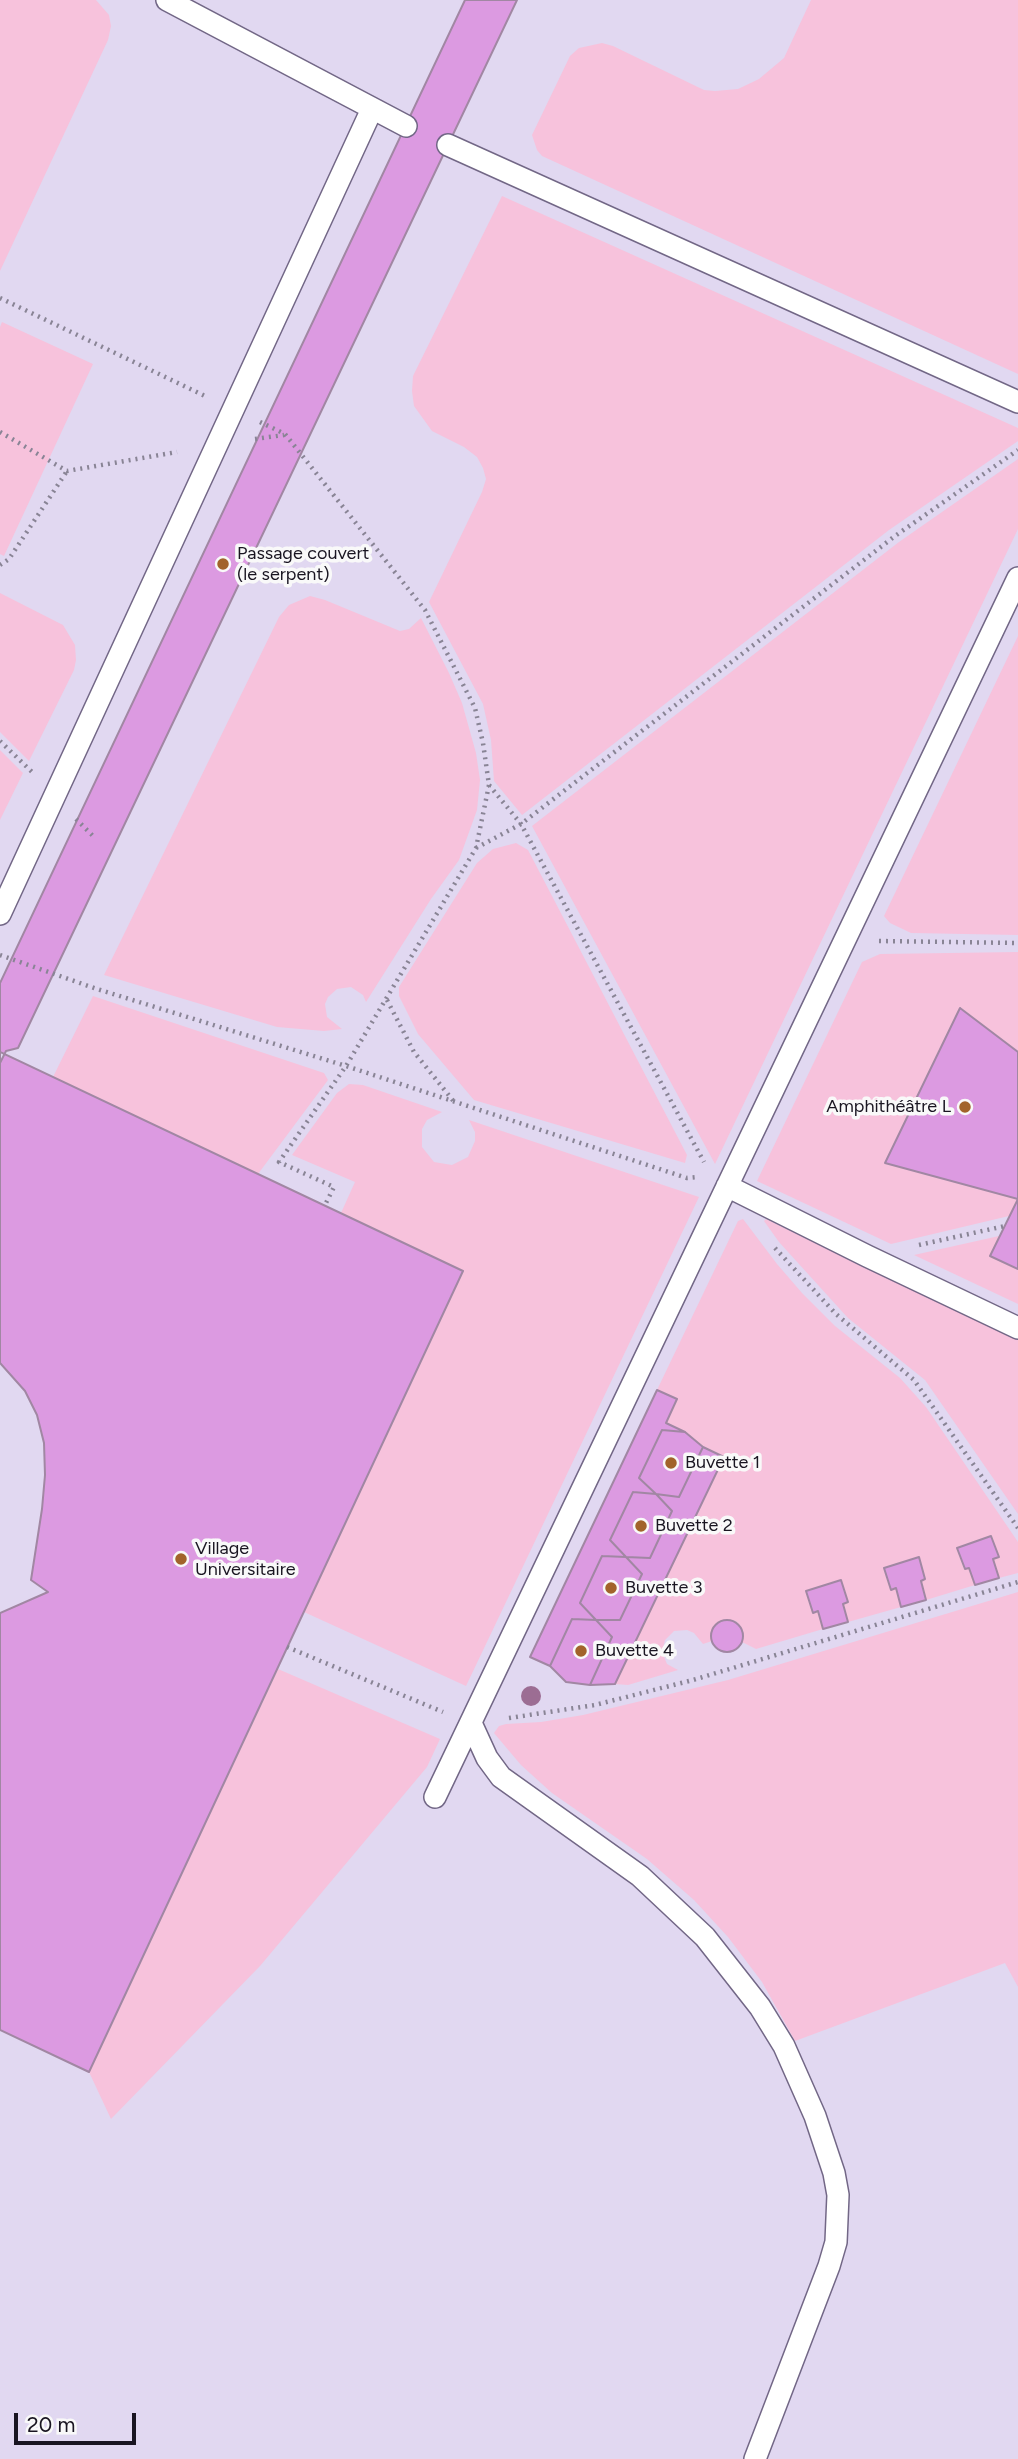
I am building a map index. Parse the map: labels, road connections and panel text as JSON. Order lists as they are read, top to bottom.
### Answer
{
  "places": [
    "Passage couvert (le serpent)",
    "Amphithéâtre L",
    "Buvette 1",
    "Buvette 2",
    "Village Universitaire",
    "Buvette 3",
    "Buvette 4"
  ],
  "scale_bar": "20 m"
}
